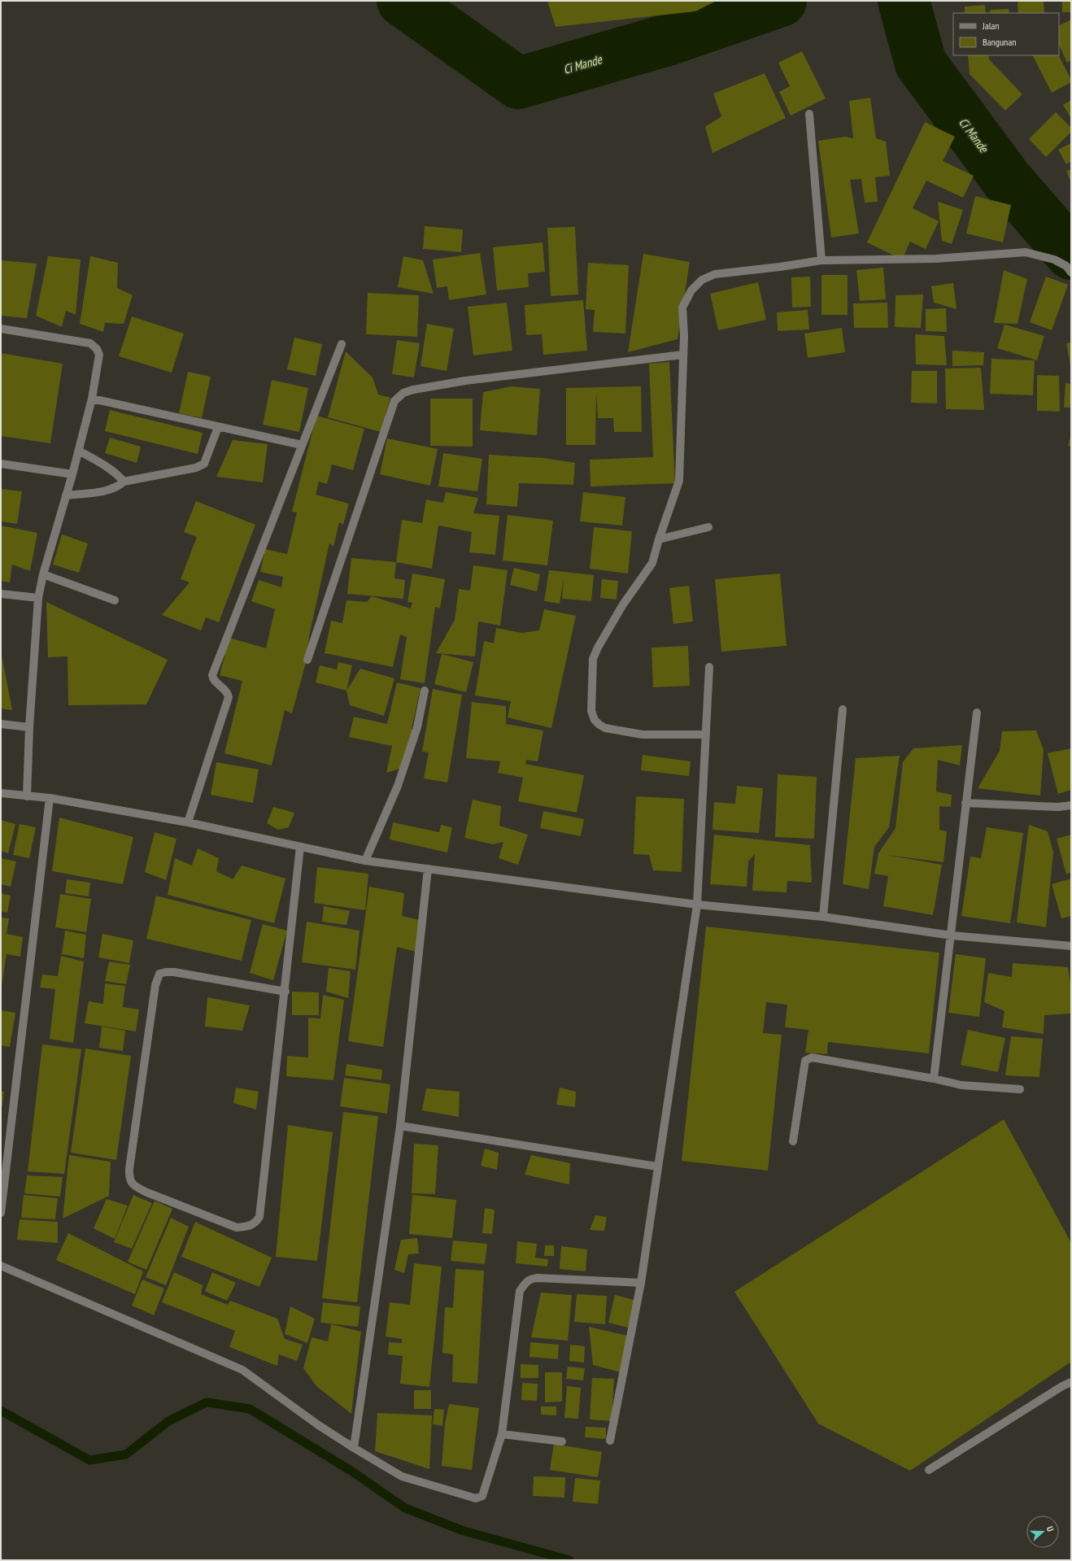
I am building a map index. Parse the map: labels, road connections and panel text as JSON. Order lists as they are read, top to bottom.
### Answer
{
  "water": ["Ci Mande"],
  "legend": ["Jalan", "Bangunan"],
  "north": "right"
}
